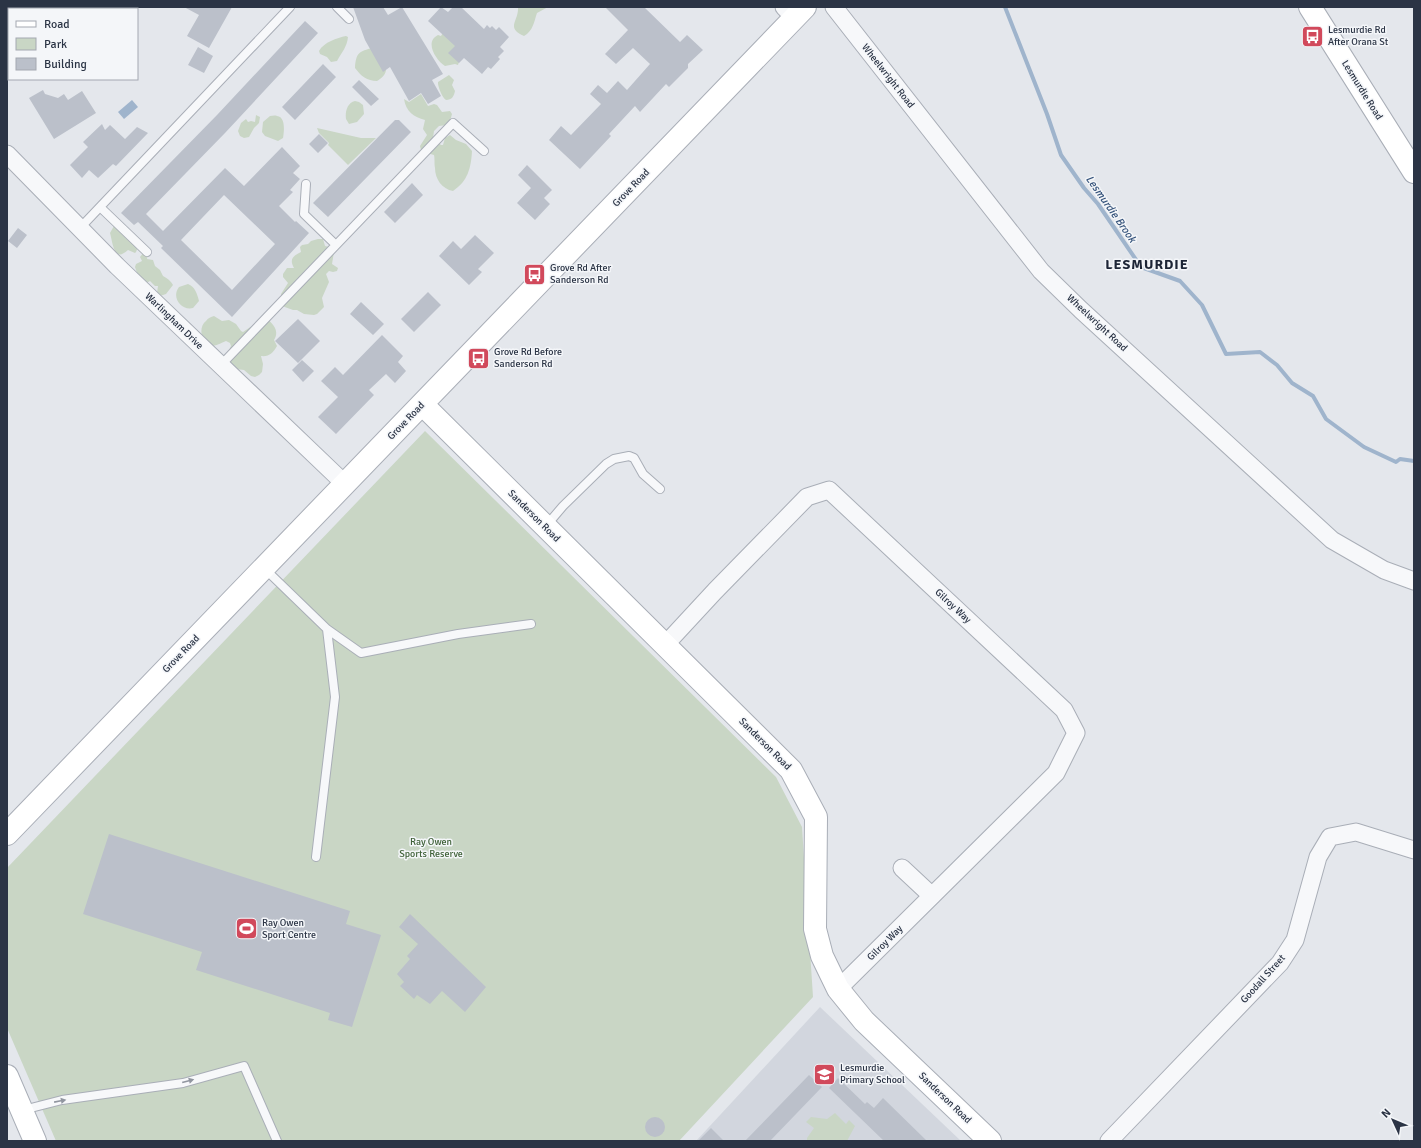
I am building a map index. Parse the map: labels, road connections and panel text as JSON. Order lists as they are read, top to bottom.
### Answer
{
  "streets": {
    "street": [
      "Wheelwright Road",
      "Lesmurdie Road",
      "Grove Road",
      "Warlingham Drive",
      "Sanderson Road",
      "Gilroy Way",
      "Goodall Street"
    ]
  },
  "crossings": [
    ["Grove Road", "Warlingham Drive"],
    ["Grove Road", "Sanderson Road"],
    ["Sanderson Road", "Gilroy Way"]
  ],
  "districts": ["LESMURDIE"],
  "water": ["Lesmurdie Brook"],
  "parks": ["Ray Owen Sports Reserve"],
  "places": {
    "bus stop": ["Lesmurdie Rd After Orana St", "Grove Rd After Sanderson Rd", "Grove Rd Before Sanderson Rd"],
    "sports": ["Ray Owen Sport Centre"],
    "school or university": ["Lesmurdie Primary School"]
  },
  "legend": ["Road", "Park", "Building"],
  "north": "top left"
}
